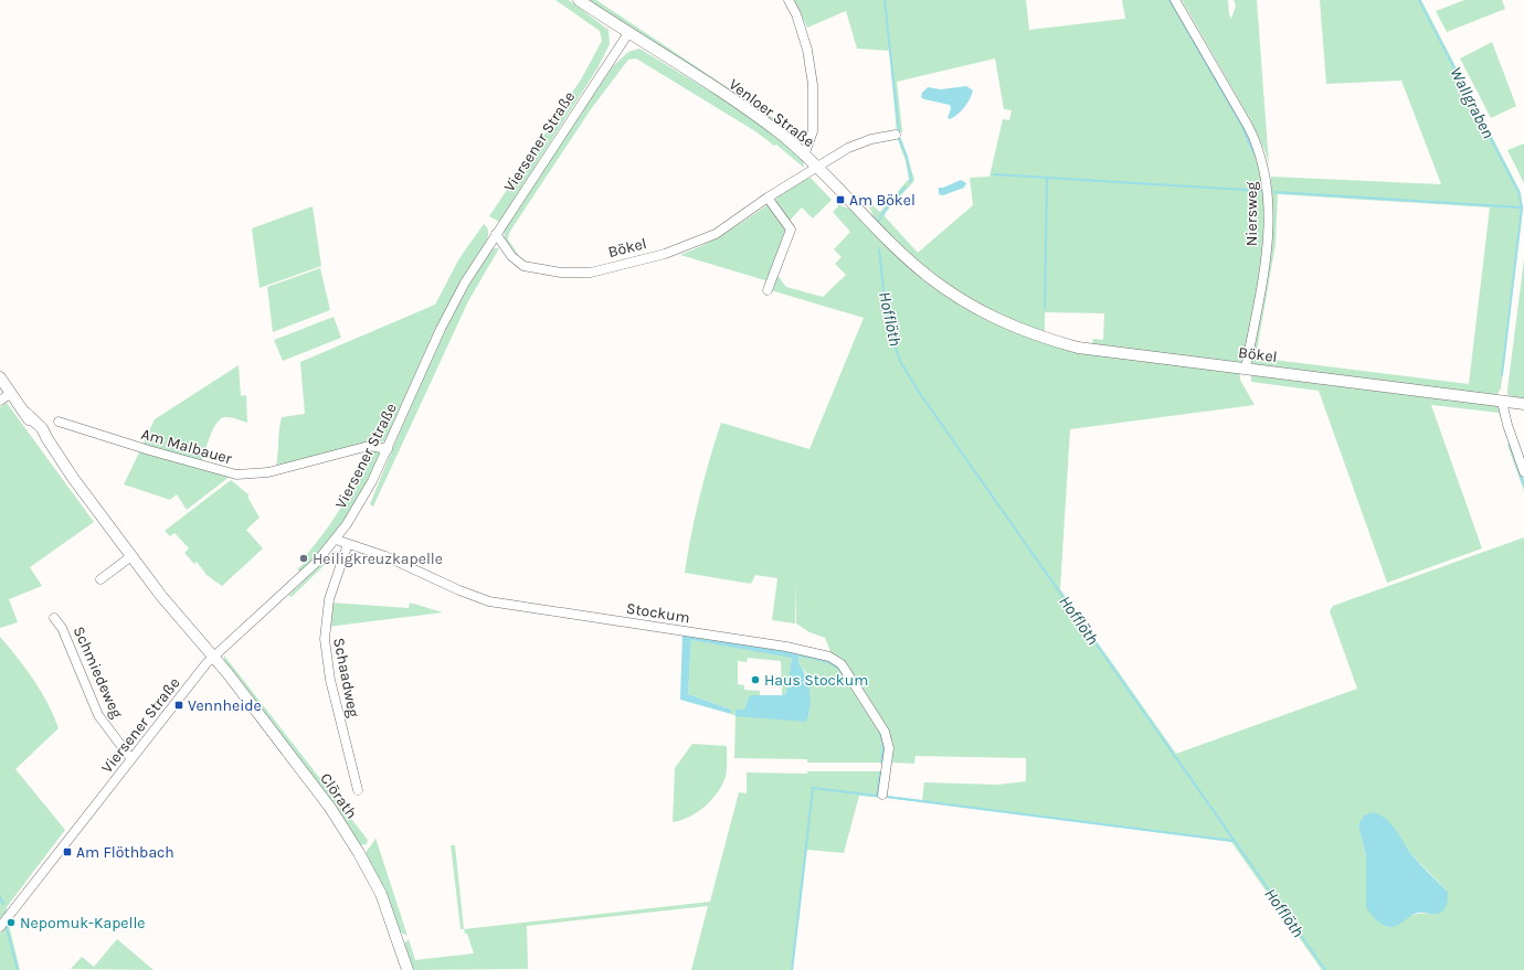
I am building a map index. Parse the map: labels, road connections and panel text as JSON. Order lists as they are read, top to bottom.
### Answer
{
  "streets": {
    "main road": ["Venloer Straße", "Bökel", "Clörath"],
    "street": [
      "Viersener Straße",
      "Niersweg",
      "Am Malbauer",
      "Stockum",
      "Schmiedeweg",
      "Schaadweg"
    ]
  },
  "crossings": [
    ["Venloer Straße", "Viersener Straße"],
    ["Venloer Straße", "Bökel"],
    ["Viersener Straße", "Bökel"],
    ["Viersener Straße", "Am Malbauer"],
    ["Viersener Straße", "Stockum"],
    ["Viersener Straße", "Schmiedeweg"],
    ["Viersener Straße", "Clörath"],
    ["Niersweg", "Bökel"],
    ["Stockum", "Schaadweg"]
  ],
  "water": ["Wallgraben", "Hofflöth"],
  "places": {
    "transit": ["Am Bökel", "Vennheide", "Am Flöthbach"],
    "other": ["Heiligkreuzkapelle", "Haus Stockum", "Nepomuk-Kapelle"]
  }
}
